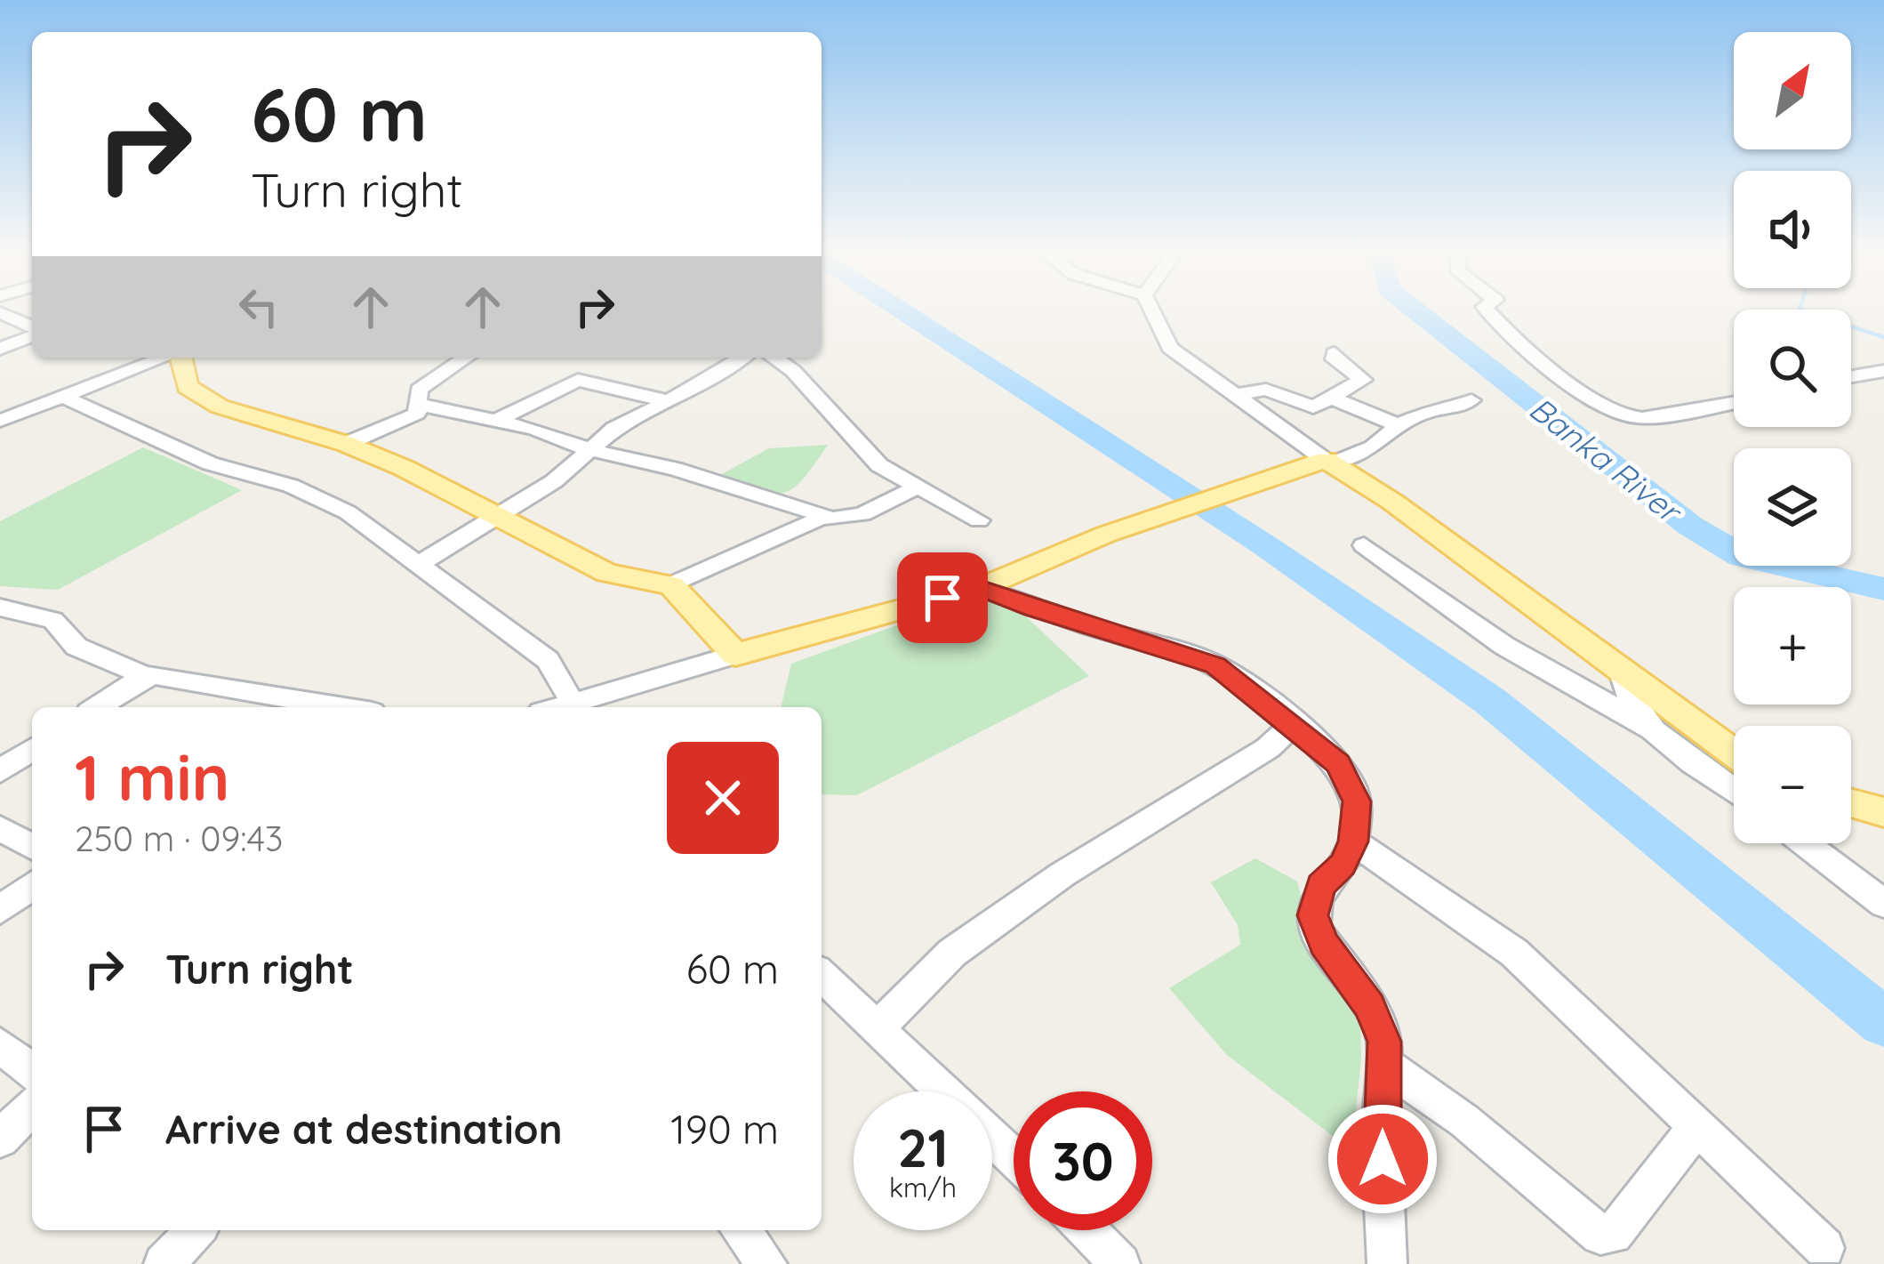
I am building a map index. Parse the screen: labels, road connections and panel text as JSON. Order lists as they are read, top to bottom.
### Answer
{
  "water": ["Banka River"],
  "north": "top right",
  "page": {
    "map_buttons": ["+", "−"],
    "turn": ["60 m", "Turn right"],
    "heading": ["1 min", "250 m · 09:43"],
    "list": [
      {
        "name": "Turn right",
        "value": "60 m"
      },
      {
        "name": "Arrive at destination",
        "value": "190 m"
      }
    ],
    "speed": "21 km/h",
    "limit": "30"
  }
}
